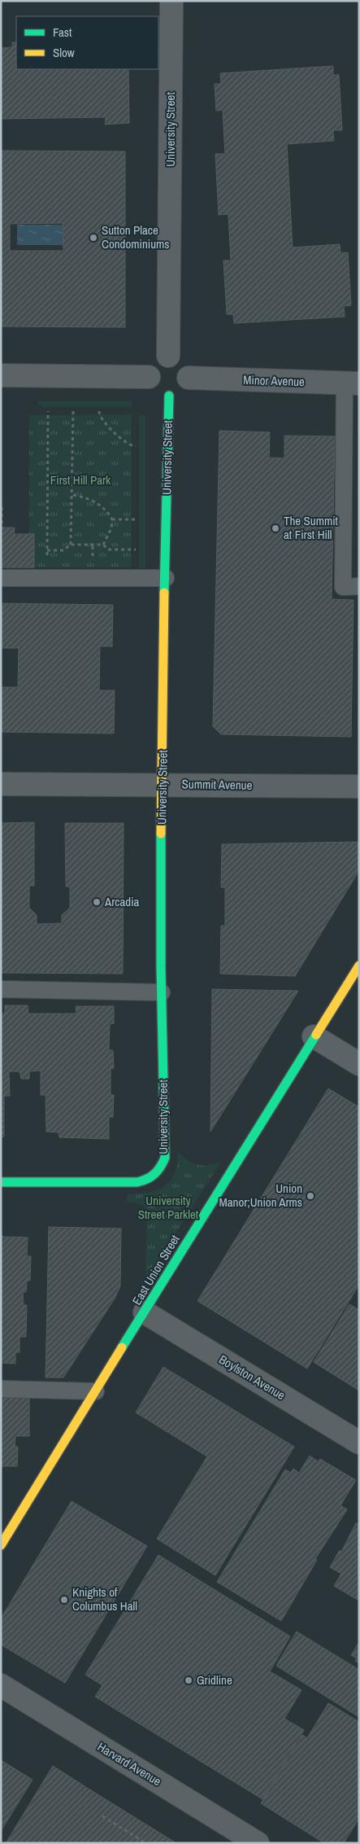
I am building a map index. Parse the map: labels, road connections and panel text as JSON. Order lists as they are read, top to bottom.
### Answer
{
  "streets": {
    "street": [
      "University Street",
      "Minor Avenue",
      "Summit Avenue",
      "East Union Street",
      "Boylston Avenue",
      "Harvard Avenue"
    ]
  },
  "crossings": [
    ["University Street", "Minor Avenue"],
    ["University Street", "Summit Avenue"],
    ["East Union Street", "Boylston Avenue"]
  ],
  "parks": ["First Hill Park", "University Street Parklet"],
  "places": [
    "Sutton Place Condominiums",
    "The Summit at First Hill",
    "Arcadia",
    "Union Manor;Union Arms",
    "Knights of Columbus Hall",
    "Gridline"
  ],
  "legend": ["Fast", "Slow"]
}
